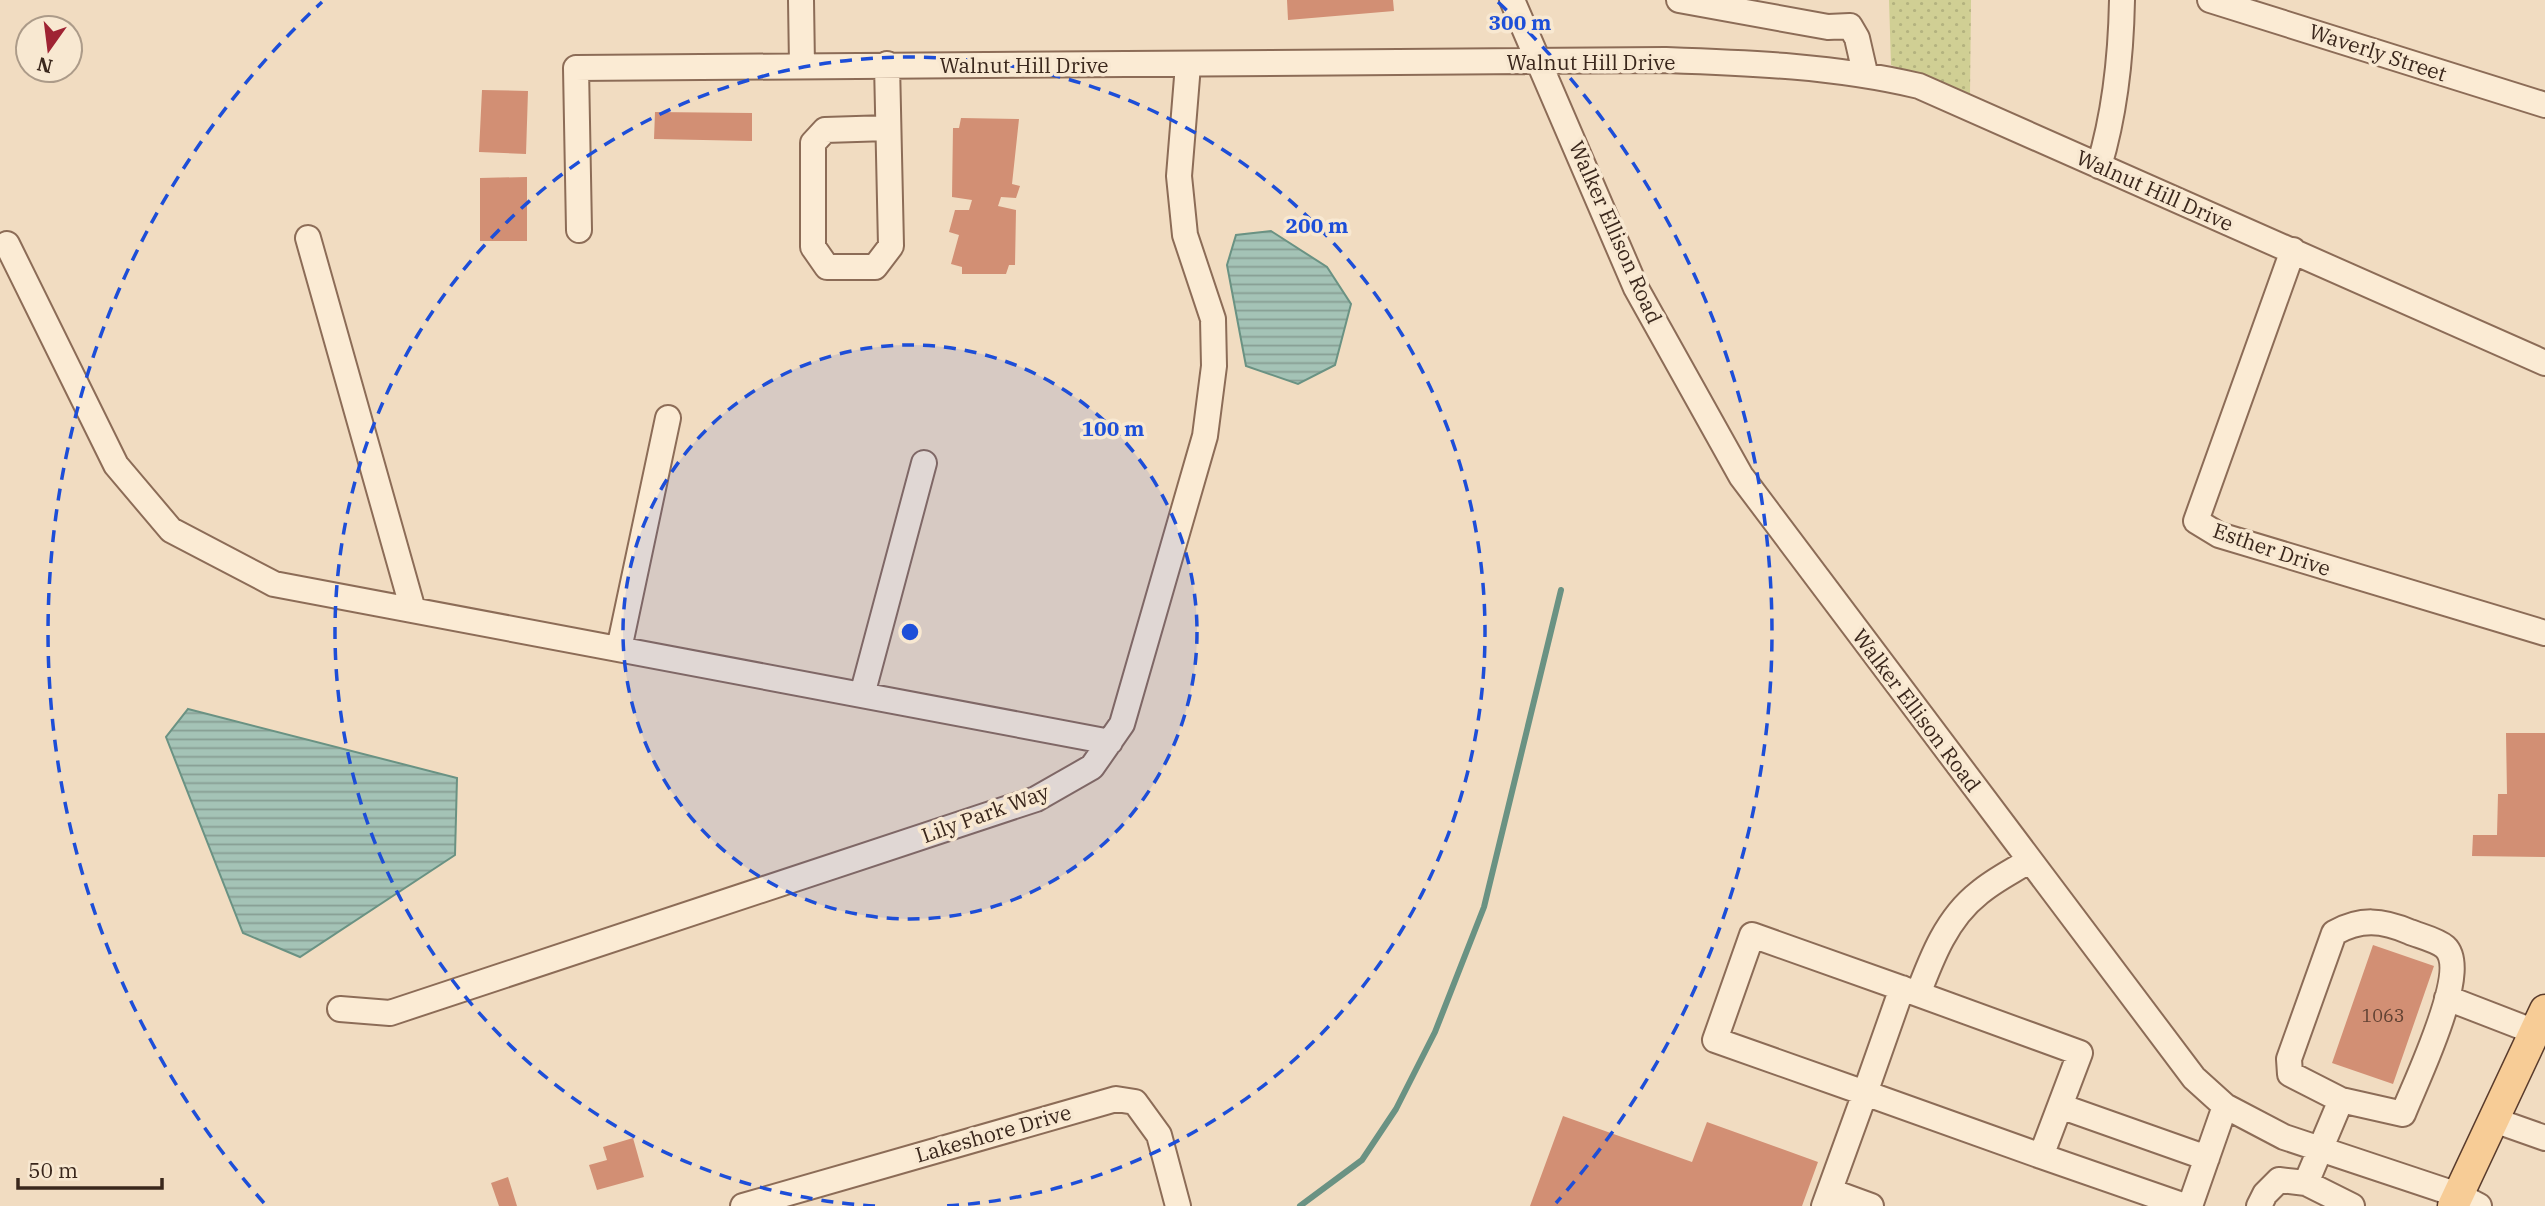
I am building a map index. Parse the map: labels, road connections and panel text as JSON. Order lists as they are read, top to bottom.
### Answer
{
  "streets": {
    "street": [
      "Waverly Street",
      "Walnut Hill Drive",
      "Walker Ellison Road",
      "Esther Drive",
      "Lily Park Way",
      "Lakeshore Drive"
    ]
  },
  "crossings": [
    ["Walnut Hill Drive", "Walker Ellison Road"],
    ["Walnut Hill Drive", "Esther Drive"],
    ["Walnut Hill Drive", "Lily Park Way"]
  ],
  "house_numbers": ["1063"],
  "scale_bar": "50 m",
  "north": "bottom",
  "rings": ["300 m", "200 m", "100 m"]
}
